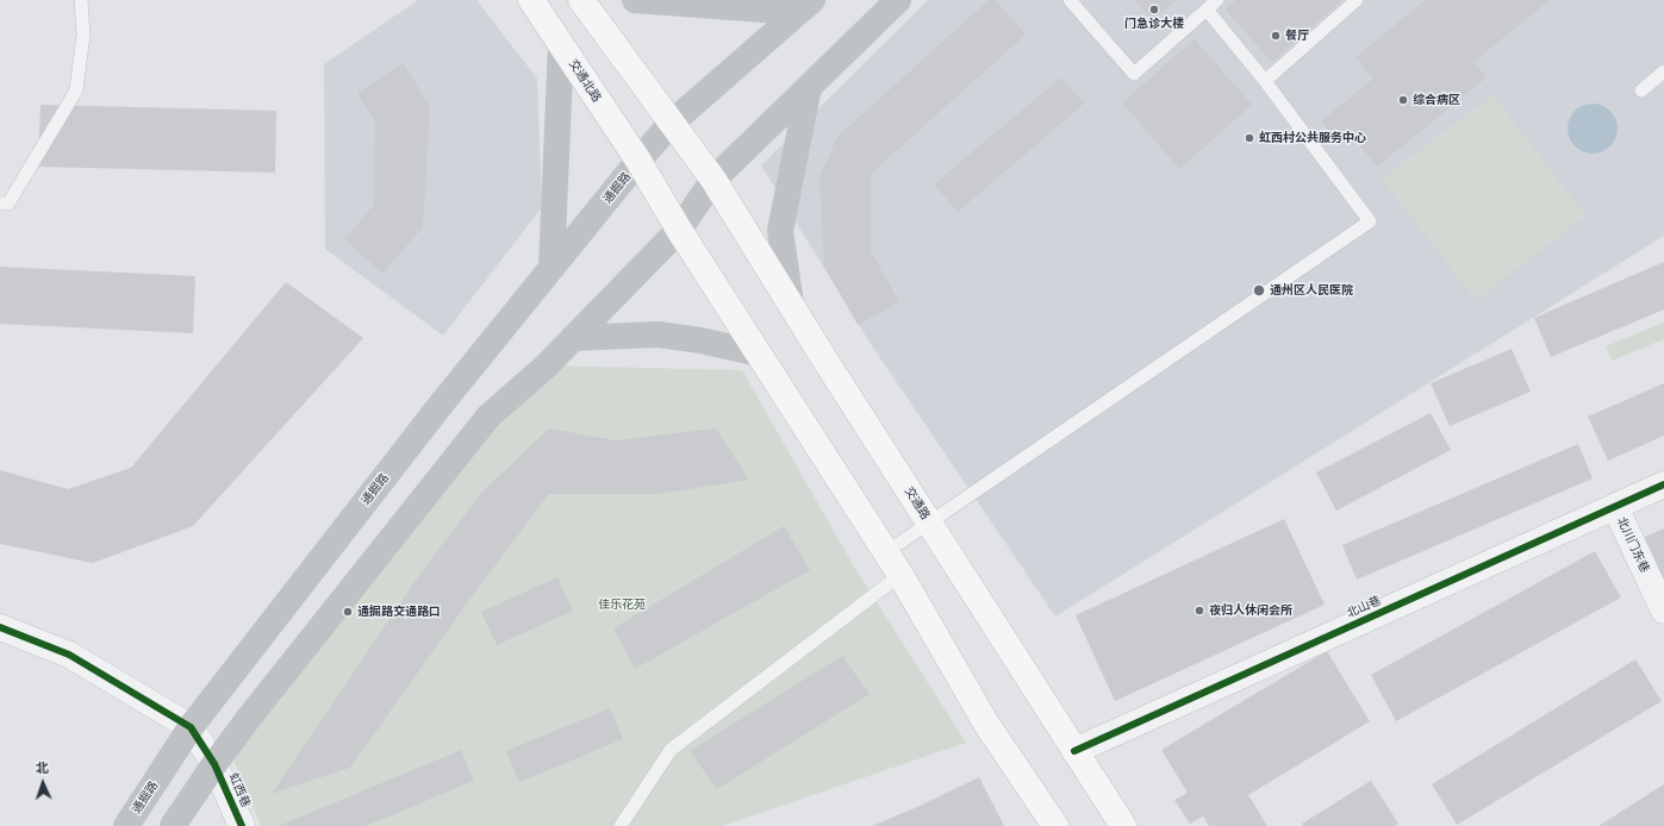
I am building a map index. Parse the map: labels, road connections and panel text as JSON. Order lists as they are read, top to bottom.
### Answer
{
  "streets": {
    "main road": ["交通北路", "通掘路", "交通路"],
    "street": ["北川门东巷", "北山巷", "虹西巷"]
  },
  "crossings": [
    ["交通北路", "通掘路"],
    ["通掘路", "交通路"],
    ["通掘路", "虹西巷"],
    ["交通路", "北山巷"],
    ["北川门东巷", "北山巷"]
  ],
  "parks": ["佳乐花苑"],
  "places": [
    "门急诊大楼",
    "餐厅",
    "综合病区",
    "虹西村公共服务中心",
    "通州区人民医院",
    "夜归人休闲会所",
    "通掘路交通路口"
  ],
  "north": "top"
}
